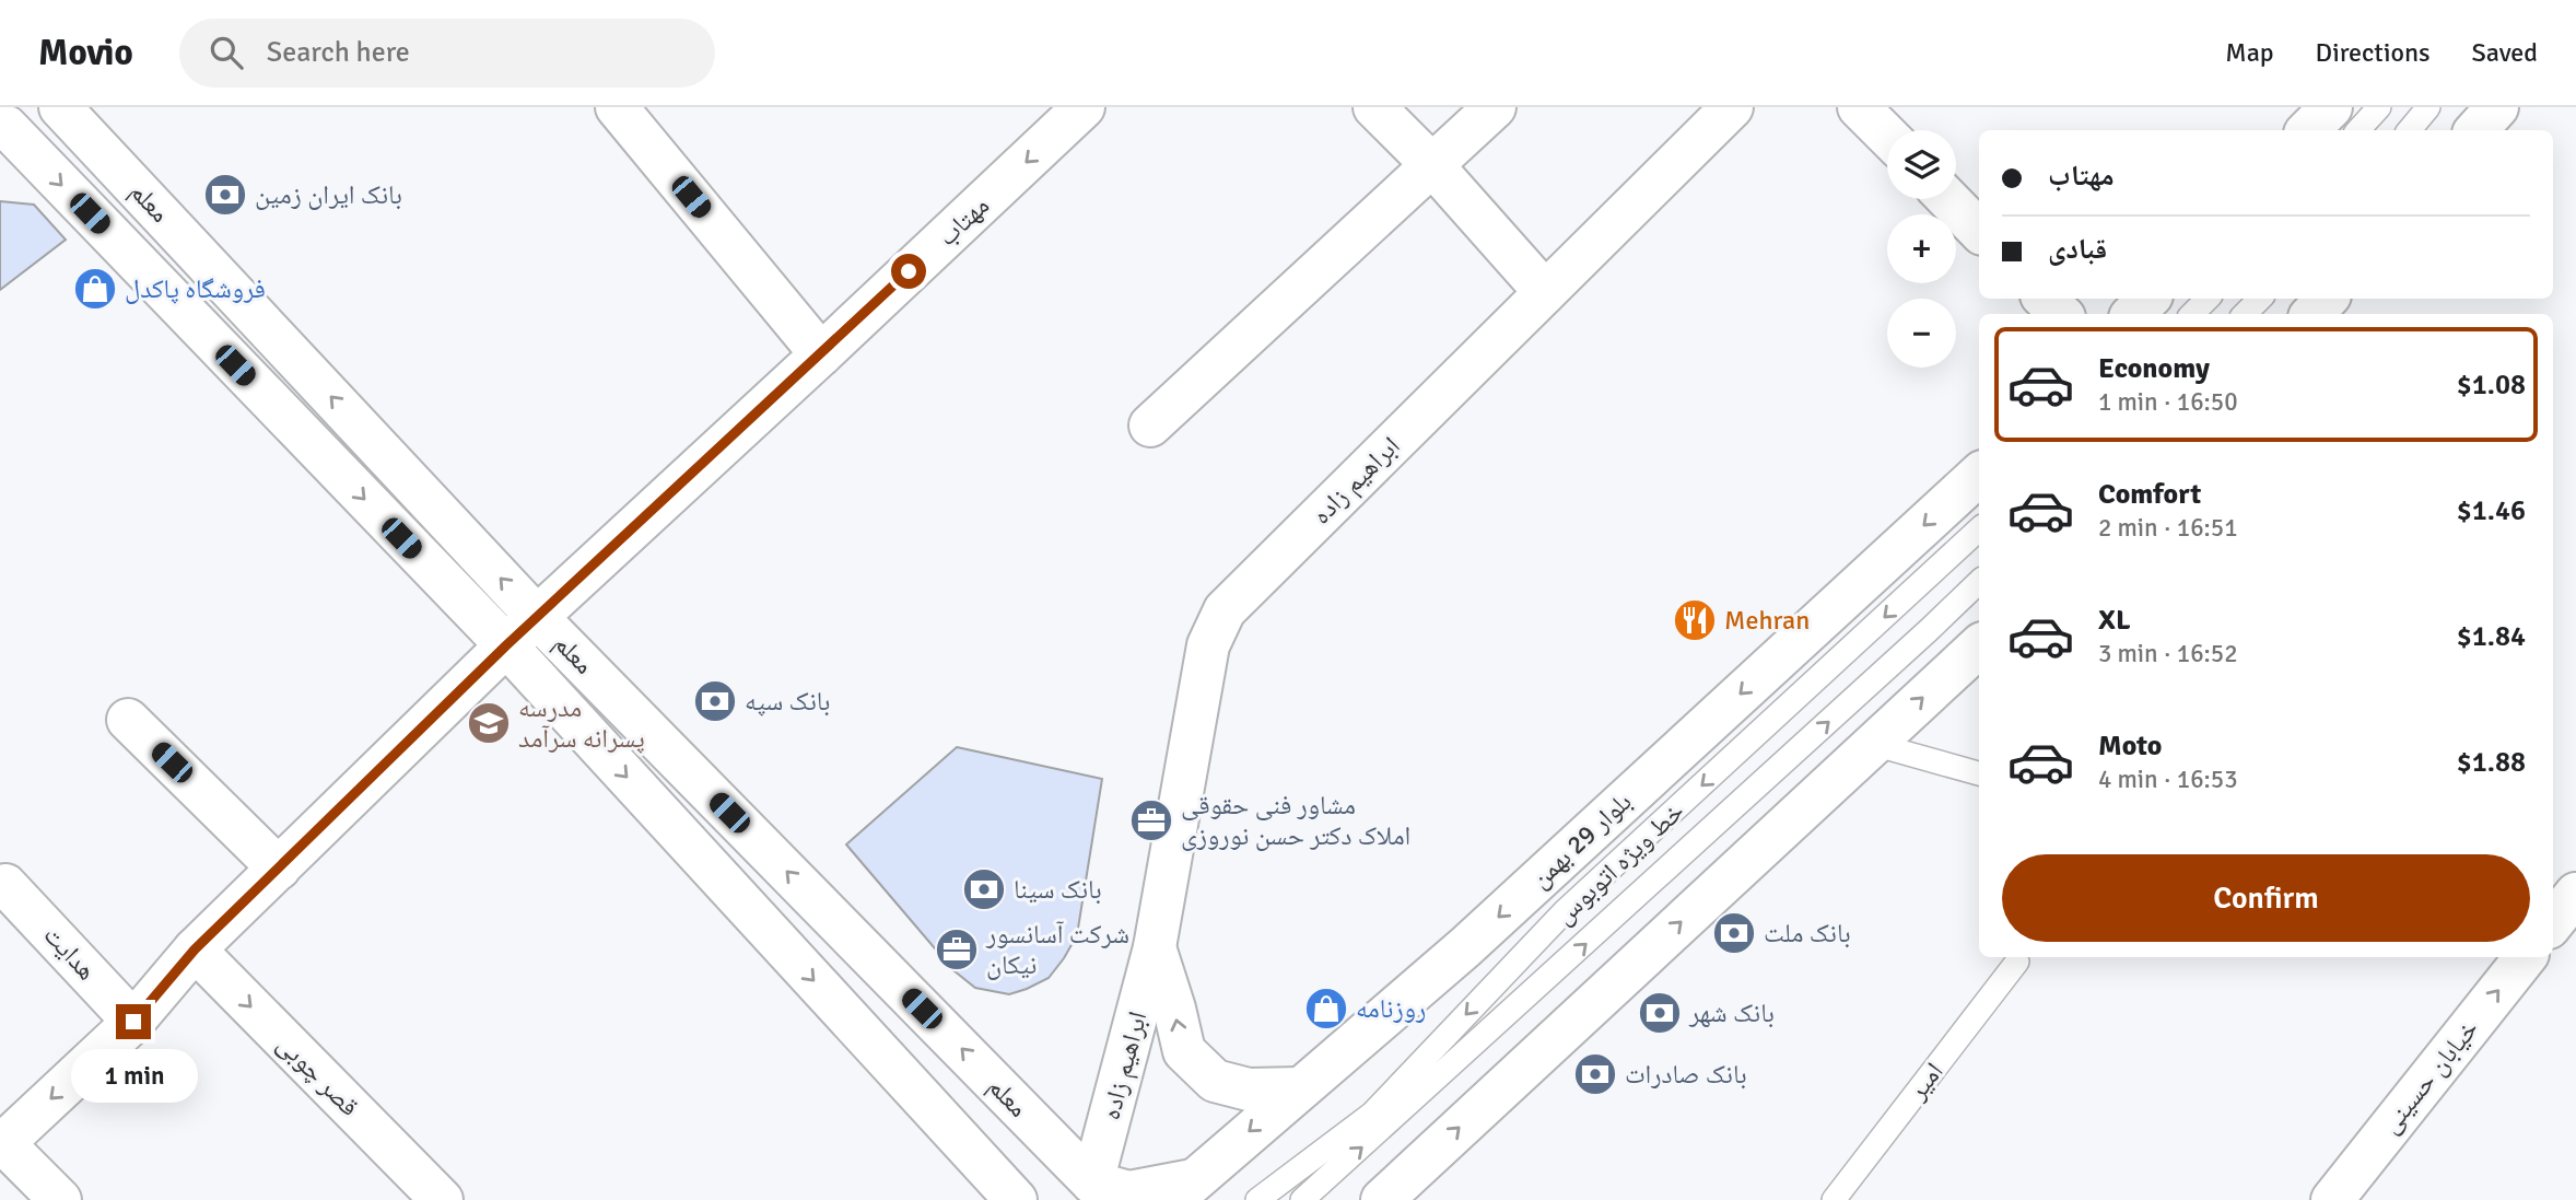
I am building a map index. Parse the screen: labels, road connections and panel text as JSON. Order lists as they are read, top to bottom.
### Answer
{
  "streets": {
    "street": [
      "معلم",
      "مهتاب",
      "ابراهیم زاده",
      "بلوار 29 بهمن",
      "هدایت",
      "قصر چوبی",
      "خیابان حسینی"
    ],
    "lane": ["خط ویژه اتوبوس", "امیر"]
  },
  "crossings": [
    ["معلم", "مهتاب"],
    ["معلم", "ابراهیم زاده"],
    ["مهتاب", "هدایت"],
    ["مهتاب", "قصر چوبی"],
    ["ابراهیم زاده", "بلوار 29 بهمن"]
  ],
  "one_way": ["قصر چوبی", "خیابان حسینی"],
  "places": {
    "bank": [
      "بانک ایران زمین",
      "بانک سپه",
      "بانک سینا",
      "بانک ملت",
      "بانک شهر",
      "بانک صادرات"
    ],
    "shop": ["فروشگاه پاکدل", "روزنامه"],
    "restaurant": ["Mehran"],
    "school or university": ["مدرسه پسرانه سرآمد"],
    "office": ["مشاور فنی حقوقی املاک دکتر حسن نوروزی", "شرکت آسانسور نیکان"]
  },
  "page": {
    "header": "Movio",
    "search": "Search here",
    "nav": ["Map", "Directions", "Saved"],
    "map_buttons": ["+", "−"],
    "banner": ["مهتاب", "قبادی"],
    "list": [
      {
        "name": "Economy",
        "note": "1 min · 16:50",
        "value": "$1.08"
      },
      {
        "name": "Comfort",
        "note": "2 min · 16:51",
        "value": "$1.46"
      },
      {
        "name": "XL",
        "note": "3 min · 16:52",
        "value": "$1.84"
      },
      {
        "name": "Moto",
        "note": "4 min · 16:53",
        "value": "$1.88"
      }
    ],
    "buttons": "Confirm",
    "bubble": "1 min"
  }
}
